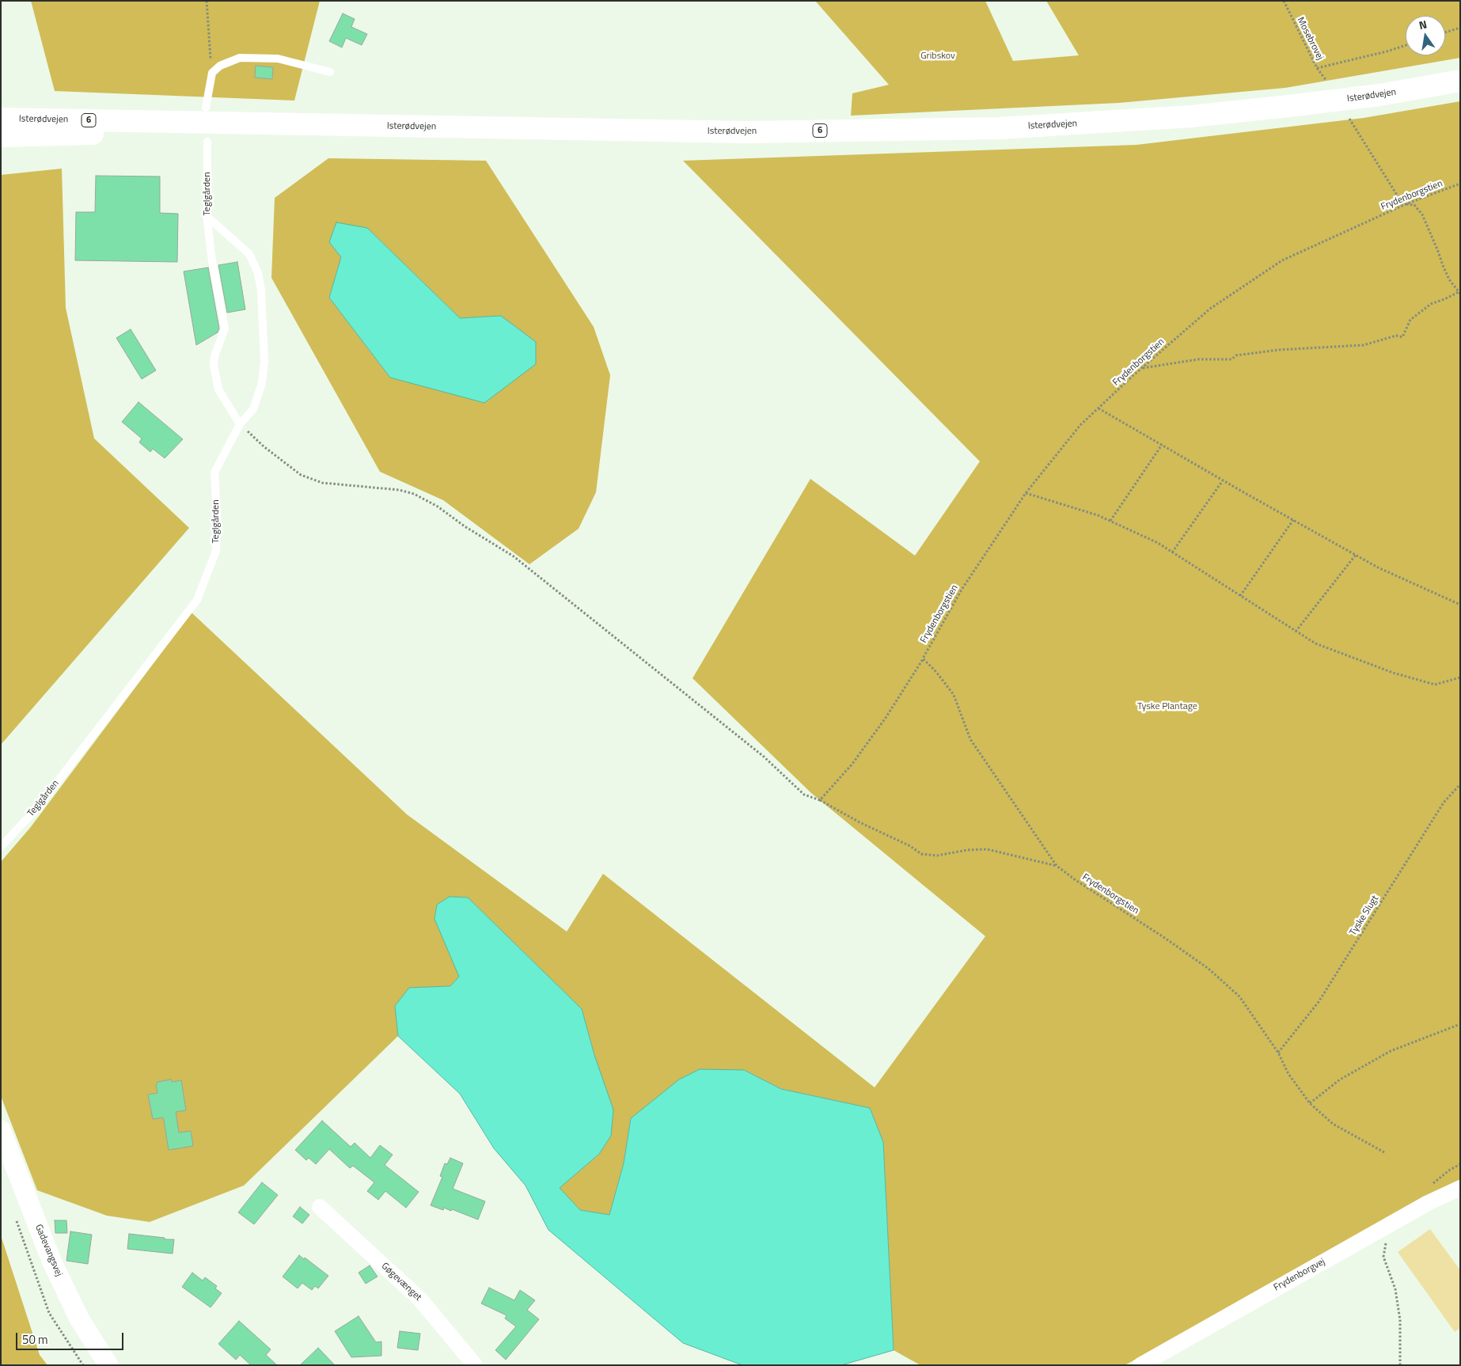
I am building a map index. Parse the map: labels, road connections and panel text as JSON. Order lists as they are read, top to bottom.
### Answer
{
  "streets": {
    "highway": ["Isterødvejen", "6"],
    "street": ["Gadevangsvej", "Frydenborgvej", "Gøgevænget"],
    "lane": ["Teglgården"],
    "path": ["Mosebrovej", "Frydenborgstien", "Tyske Slugt"]
  },
  "crossings": [
    ["Frydenborgstien", "Tyske Slugt"]
  ],
  "parks": ["Gribskov", "Tyske Plantage"],
  "scale_bar": "50 m",
  "north": "top"
}
